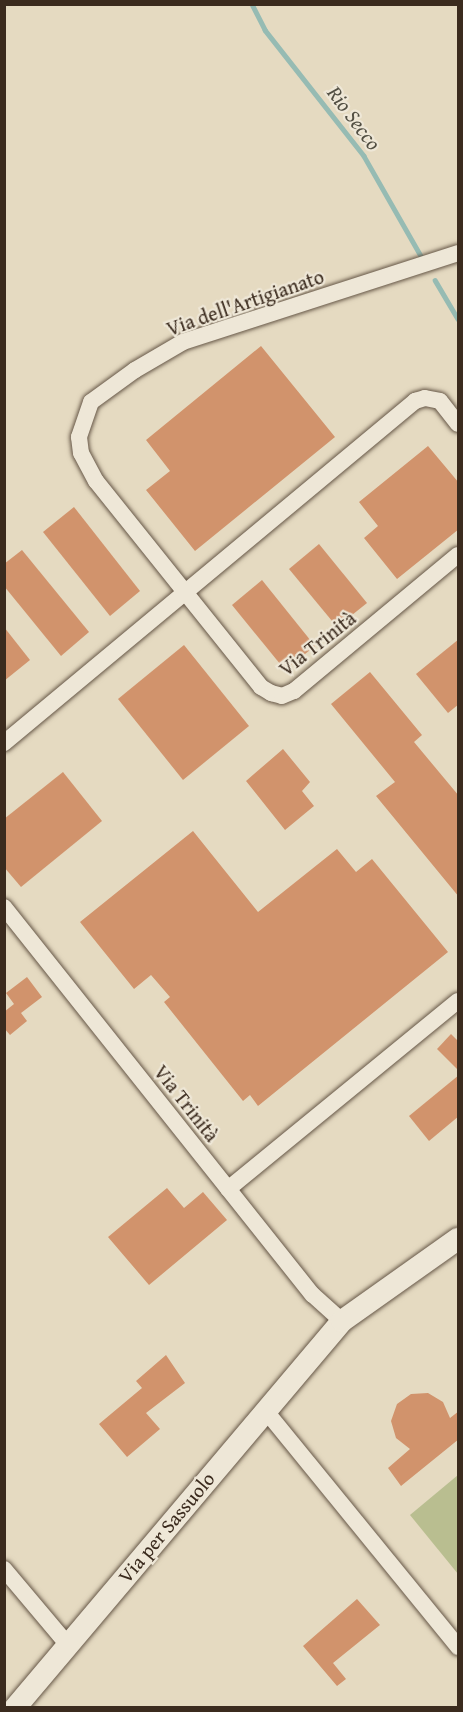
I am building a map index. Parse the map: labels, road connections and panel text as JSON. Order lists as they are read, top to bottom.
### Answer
{
  "streets": {
    "main road": ["Via per Sassuolo"],
    "street": ["Via dell'Artigianato", "Via Trinità"]
  },
  "crossings": [
    ["Via dell'Artigianato", "Via Trinità"],
    ["Via Trinità", "Via per Sassuolo"]
  ],
  "water": ["Rio Secco"]
}
